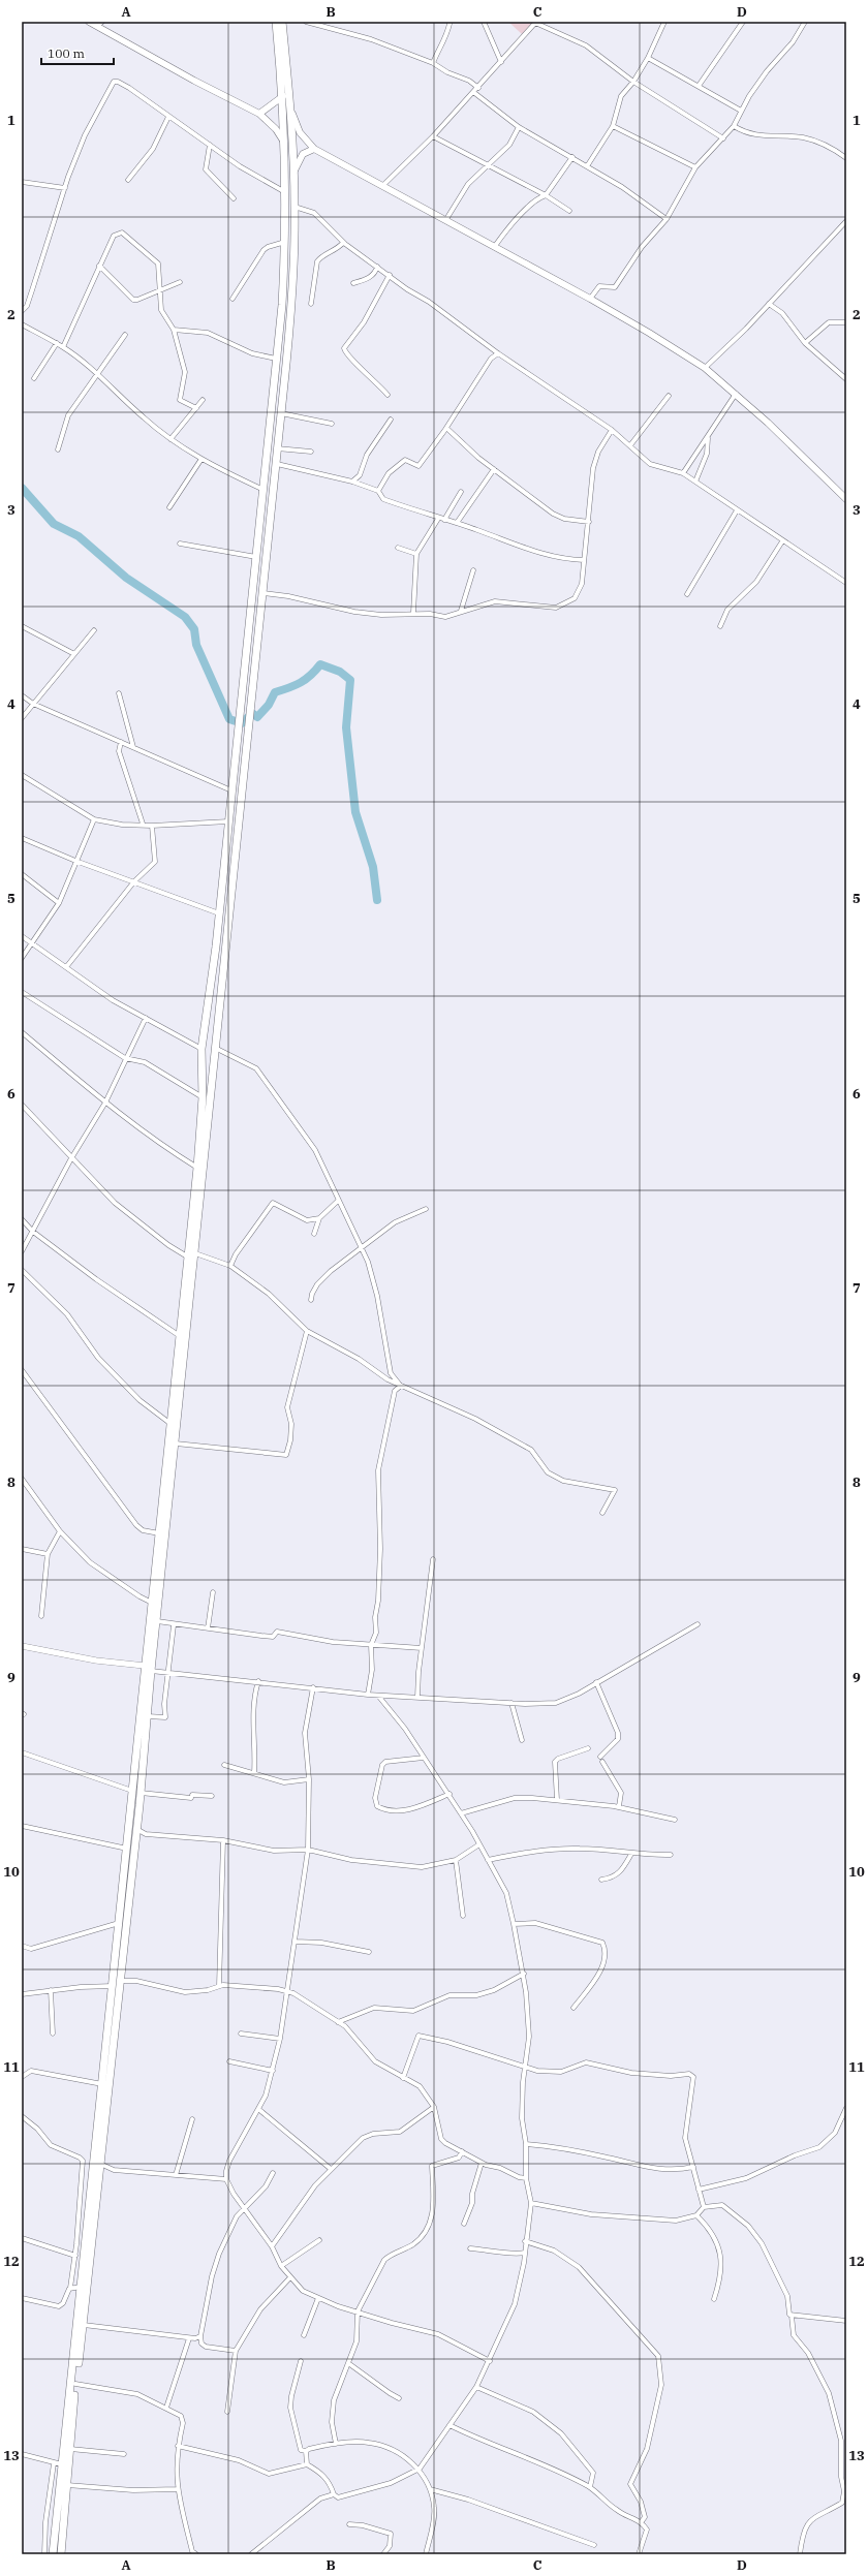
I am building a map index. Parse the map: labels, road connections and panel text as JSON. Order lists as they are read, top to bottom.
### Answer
{
  "scale_bar": "100 m",
  "grid": {
    "columns": [
      "A",
      "B",
      "C",
      "D"
    ],
    "rows": [
      "1",
      "2",
      "3",
      "4",
      "5",
      "6",
      "7",
      "8",
      "9",
      "10",
      "11",
      "12",
      "13"
    ]
  }
}
